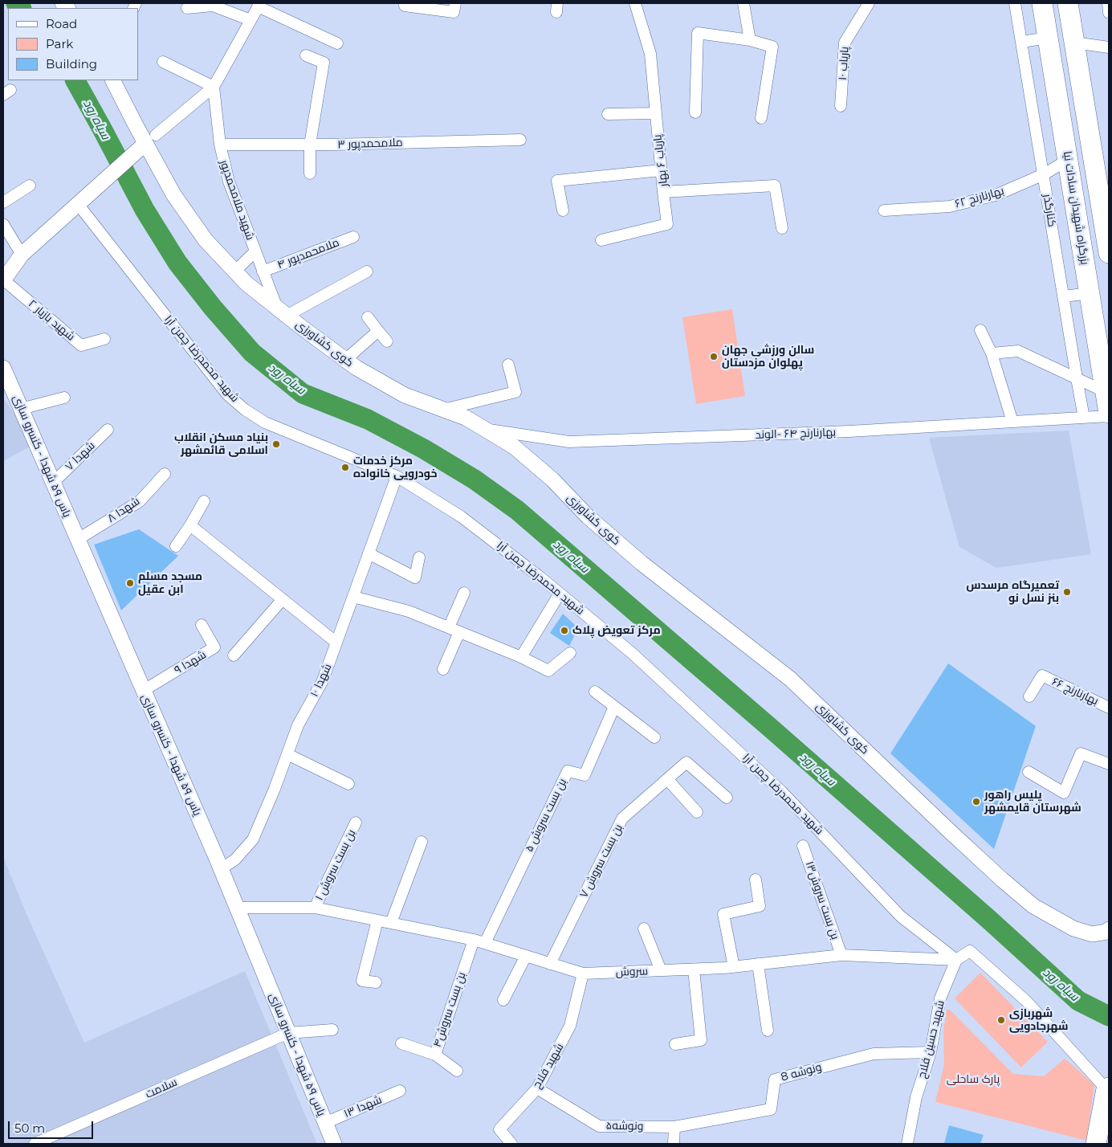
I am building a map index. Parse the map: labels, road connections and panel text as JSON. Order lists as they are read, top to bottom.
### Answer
{
  "streets": {
    "highway": ["بزرگراه شهیدان سادات نیا"],
    "street": [
      "پاریاب ۱۰",
      "ملامحمدپور ۳",
      "پاریاب ۶ بهار",
      "بهارنارنج ۶۲",
      "شهید ملامحمدپور",
      "کنارگذر",
      "ملامحمدپور ۴",
      "شهید بازیار ۲",
      "کوی کشاورزی",
      "شهید محمدرضا چمن آرا",
      "بهارنارنج ۶۴ -الوند",
      "یاس ۵۹ شهدا - کنسرو سازی",
      "شهدا ۷",
      "شهدا ۸",
      "شهدا ۹",
      "شهدا ۱۰",
      "بهارنارنج ۶۶",
      "بن بست سروش ۵",
      "بن بست سروش ۷",
      "بن بست سروش ۱",
      "بن بست سروش۱۳",
      "سروش",
      "بن بست سروش۴",
      "شهید حسین فلاح",
      "شهید فلاح",
      "ونوشه 8",
      "سلامت",
      "شهدا ۱۳",
      "ونوشه۵"
    ]
  },
  "crossings": [
    ["ملامحمدپور ۳", "شهید ملامحمدپور"],
    ["بهارنارنج ۶۲", "بزرگراه شهیدان سادات نیا"],
    ["بهارنارنج ۶۲", "کنارگذر"],
    ["شهید ملامحمدپور", "ملامحمدپور ۴"],
    ["شهید ملامحمدپور", "کوی کشاورزی"],
    ["بزرگراه شهیدان سادات نیا", "بهارنارنج ۶۴ -الوند"],
    ["کنارگذر", "بهارنارنج ۶۴ -الوند"],
    ["کوی کشاورزی", "بهارنارنج ۶۴ -الوند"],
    ["شهید محمدرضا چمن آرا", "شهدا ۱۰"],
    ["شهید محمدرضا چمن آرا", "سروش"],
    ["شهید محمدرضا چمن آرا", "شهید حسین فلاح"],
    ["یاس ۵۹ شهدا - کنسرو سازی", "شهدا ۷"],
    ["یاس ۵۹ شهدا - کنسرو سازی", "شهدا ۸"],
    ["یاس ۵۹ شهدا - کنسرو سازی", "شهدا ۹"],
    ["یاس ۵۹ شهدا - کنسرو سازی", "شهدا ۱۰"],
    ["یاس ۵۹ شهدا - کنسرو سازی", "سروش"],
    ["یاس ۵۹ شهدا - کنسرو سازی", "سلامت"],
    ["یاس ۵۹ شهدا - کنسرو سازی", "شهدا ۱۳"],
    ["بن بست سروش ۵", "سروش"],
    ["بن بست سروش ۷", "سروش"],
    ["بن بست سروش ۱", "سروش"],
    ["بن بست سروش۱۳", "سروش"],
    ["سروش", "بن بست سروش۴"],
    ["سروش", "شهید حسین فلاح"],
    ["سروش", "شهید فلاح"],
    ["شهید حسین فلاح", "ونوشه 8"],
    ["شهید فلاح", "ونوشه۵"],
    ["ونوشه 8", "ونوشه۵"]
  ],
  "water": ["سیاه رود"],
  "parks": ["پارک ساحلی"],
  "places": [
    "سالن ورزشی جهان پهلوان مزدستان",
    "بنیاد مسکن انقلاب اسلامی قائمشهر",
    "مرکز خدمات خودرویی خانواده",
    "مسجد مسلم ابن عقیل",
    "تعمیرگاه مرسدس بنز نسل نو",
    "مرکز تعویض پلاک",
    "پلیس راهور شهرستان قایمشهر",
    "شهربازی شهرجادویی"
  ],
  "legend": ["Road", "Park", "Building"],
  "scale_bar": "50 m"
}
